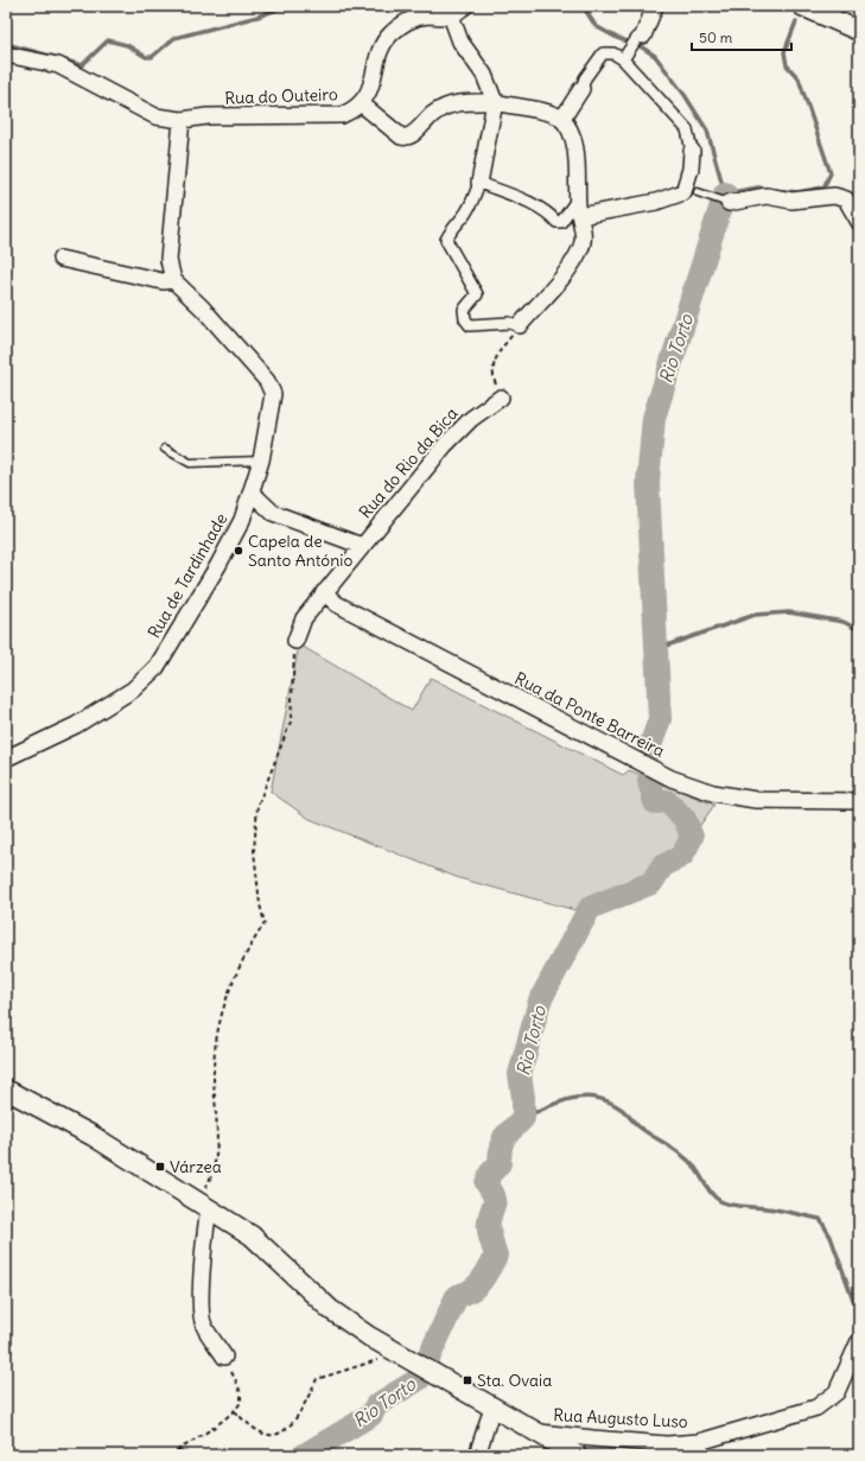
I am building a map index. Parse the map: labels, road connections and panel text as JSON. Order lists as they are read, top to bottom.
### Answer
{
  "streets": {
    "street": [
      "Rua do Outeiro",
      "Rua do Rio da Bica",
      "Rua de Tardinhade",
      "Rua da Ponte Barreira",
      "Rua Augusto Luso"
    ]
  },
  "crossings": [
    ["Rua do Rio da Bica", "Rua da Ponte Barreira"]
  ],
  "water": ["Rio Torto"],
  "places": {
    "other": ["Capela de Santo António"],
    "transit": ["Várzea", "Sta. Ovaia"]
  },
  "scale_bar": "50 m"
}
